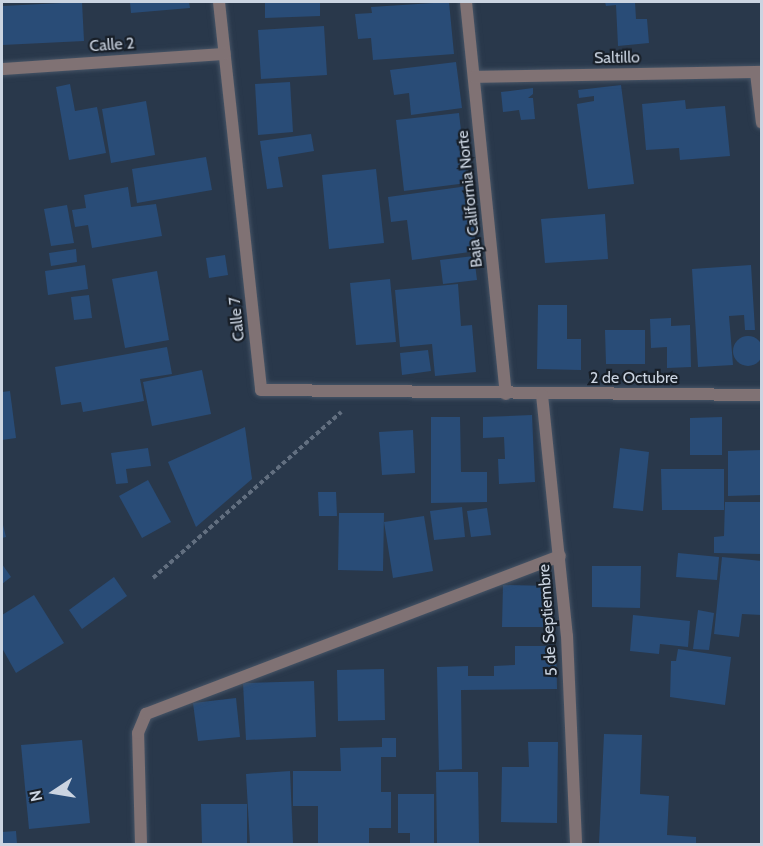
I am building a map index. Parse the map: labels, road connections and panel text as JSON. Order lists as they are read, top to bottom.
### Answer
{
  "streets": {
    "street": [
      "Calle 2",
      "Saltillo",
      "Baja California Norte",
      "Calle 7",
      "2 de Octubre",
      "5 de Septiembre"
    ]
  },
  "crossings": [
    ["Calle 2", "Calle 7"],
    ["Saltillo", "Baja California Norte"],
    ["Baja California Norte", "Calle 7"],
    ["Baja California Norte", "2 de Octubre"],
    ["Calle 7", "2 de Octubre"],
    ["2 de Octubre", "5 de Septiembre"]
  ],
  "north": "left"
}
